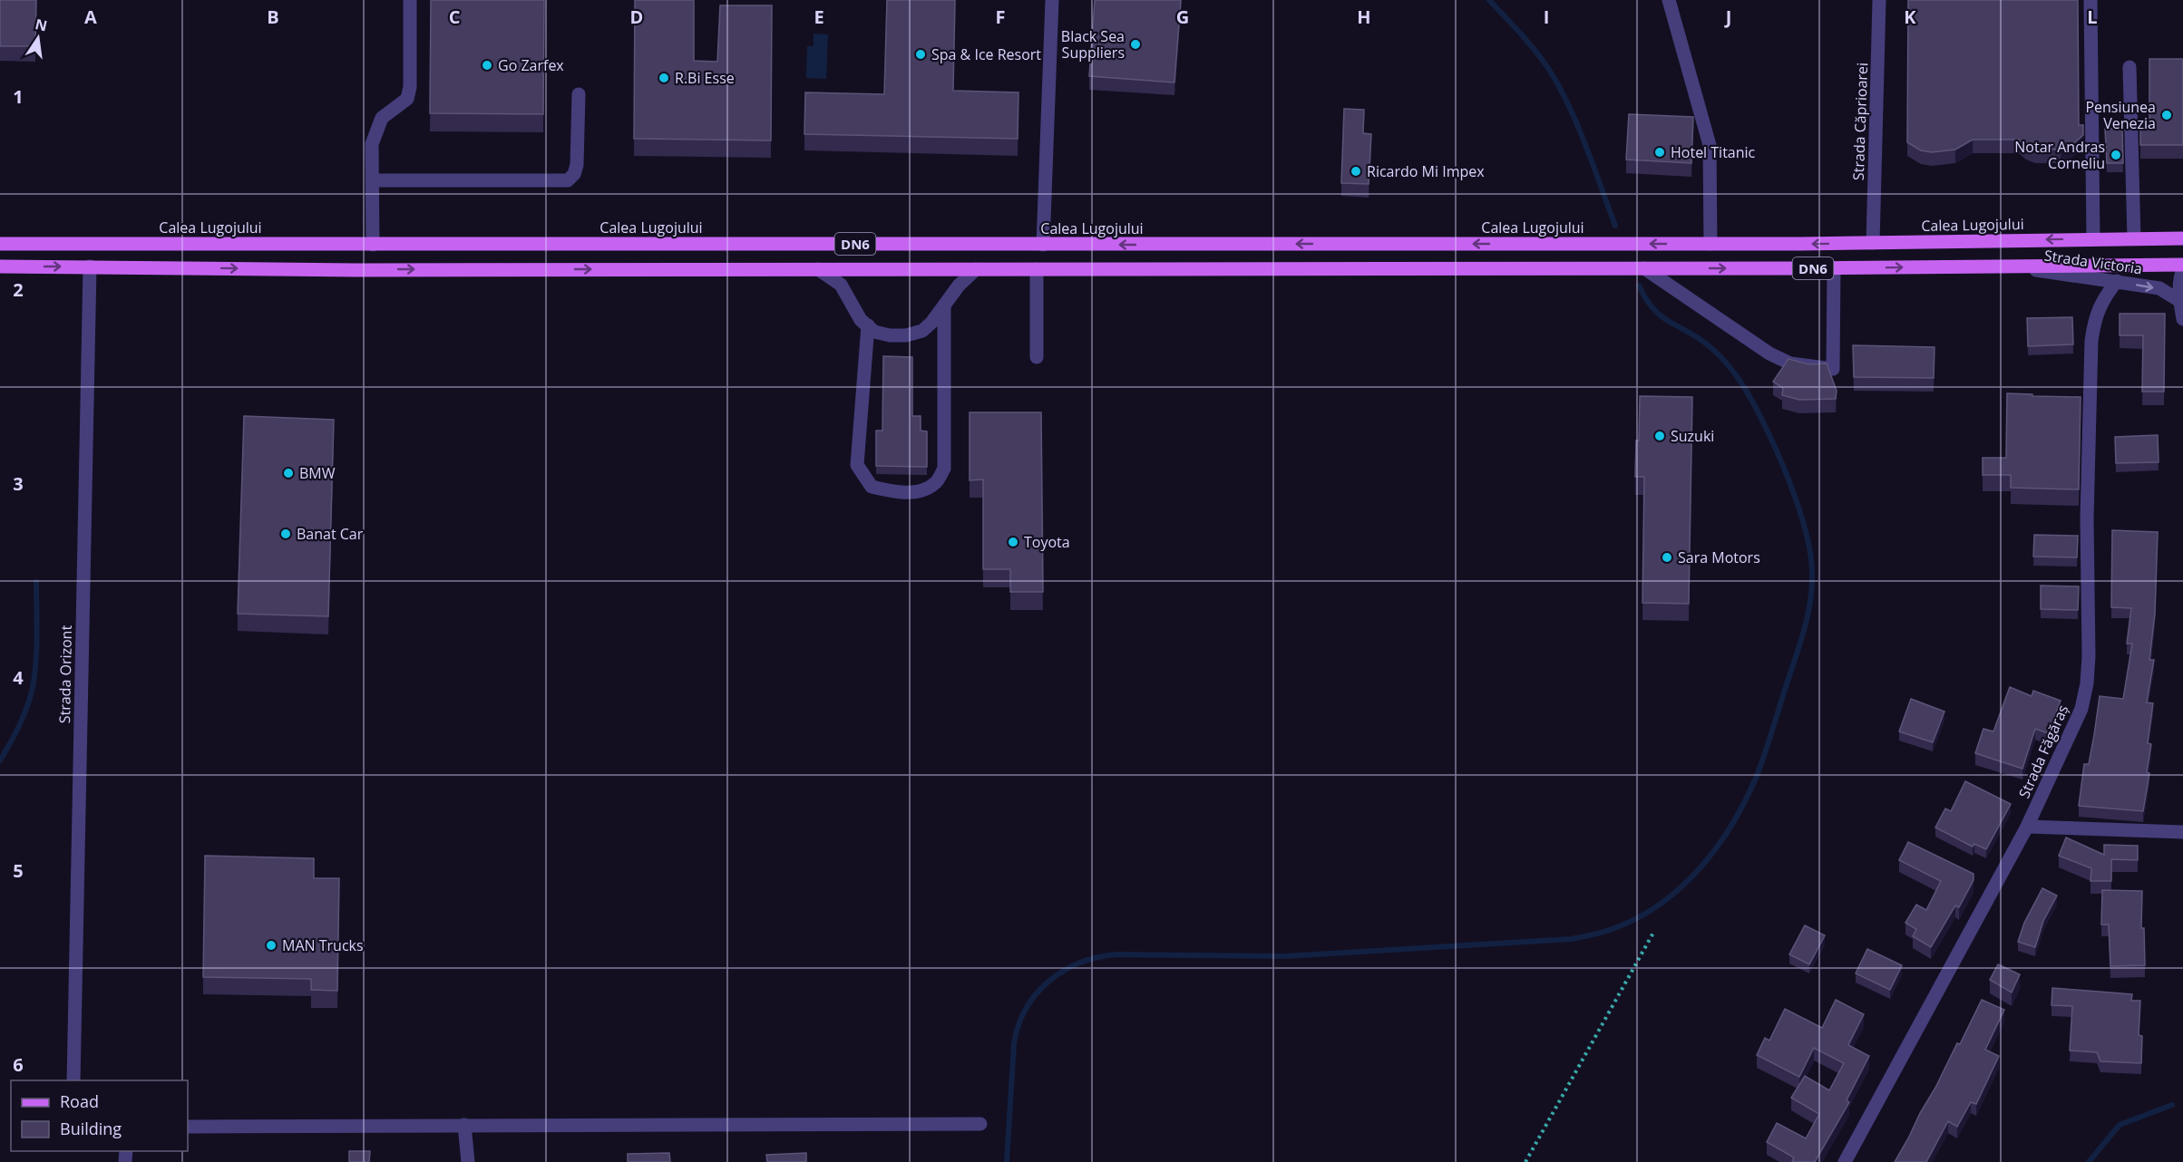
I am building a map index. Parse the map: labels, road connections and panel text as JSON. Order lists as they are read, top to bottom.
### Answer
{
  "streets": {
    "main road": ["Calea Lugojului", "DN6"],
    "street": [
      "Strada Căprioarei",
      "Strada Victoria",
      "Strada Orizont",
      "Strada Făgăraș"
    ]
  },
  "crossings": [
    ["Strada Căprioarei", "Calea Lugojului"],
    ["DN6", "Strada Victoria"],
    ["DN6", "Strada Orizont"],
    ["Strada Victoria", "Strada Făgăraș"]
  ],
  "one_way": ["Strada Victoria"],
  "places": [
    "Black Sea Suppliers",
    "Spa & Ice Resort",
    "Go Zarfex",
    "R.Bi Esse",
    "Pensiunea Venezia",
    "Hotel Titanic",
    "Notar Andras Corneliu",
    "Ricardo Mi Impex",
    "Suzuki",
    "BMW",
    "Banat Car",
    "Toyota",
    "Sara Motors",
    "MAN Trucks"
  ],
  "legend": ["Road", "Building"],
  "north": "top",
  "grid": {
    "columns": [
      "A",
      "B",
      "C",
      "D",
      "E",
      "F",
      "G",
      "H",
      "I",
      "J",
      "K",
      "L"
    ],
    "rows": [
      "1",
      "2",
      "3",
      "4",
      "5",
      "6"
    ]
  }
}
